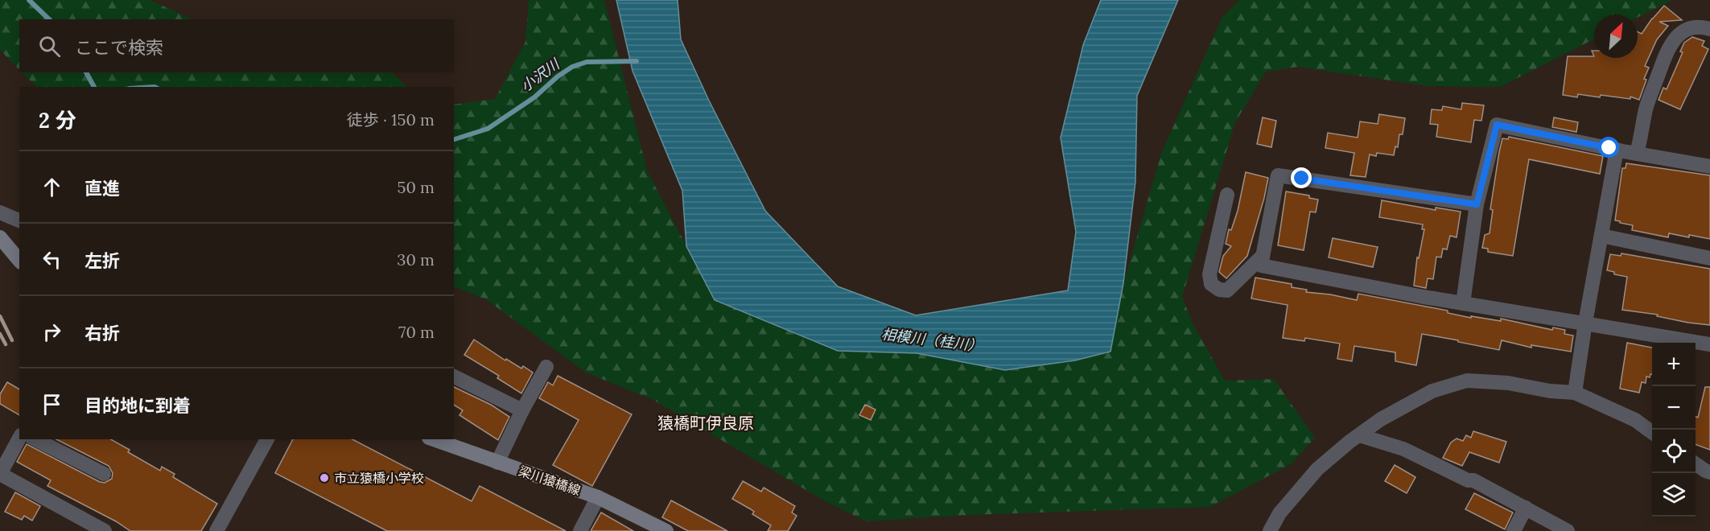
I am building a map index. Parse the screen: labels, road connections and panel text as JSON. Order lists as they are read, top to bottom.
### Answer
{
  "streets": {
    "main road": ["梁川猿橋線"]
  },
  "districts": ["猿橋町伊良原"],
  "water": ["小沢川", "相模川（桂川）"],
  "places": ["市立猿橋小学校"],
  "north": "top right",
  "page": {
    "search": "ここで検索",
    "heading": ["2 分", "徒歩 · 150 m"],
    "list": [
      ["直進", "50 m"],
      ["左折", "30 m"],
      ["右折", "70 m"],
      "目的地に到着"
    ],
    "map_buttons": ["+", "−"]
  }
}
